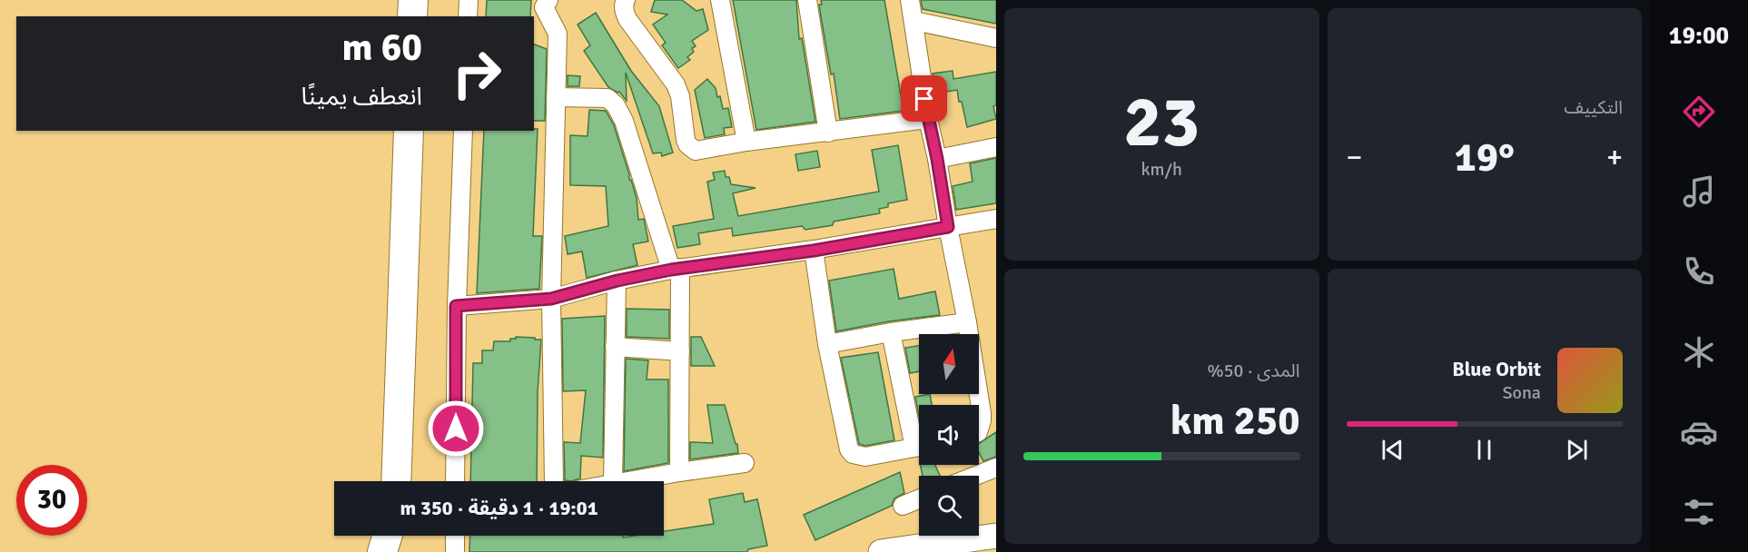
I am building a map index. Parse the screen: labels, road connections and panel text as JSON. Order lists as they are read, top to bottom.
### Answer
{
  "north": "top",
  "page": {
    "tabs": "19:00",
    "tile": [
      "التكييف",
      ["23", "km/h"],
      ["المدى · 50%", "250 km"]
    ],
    "turn": ["60 m", "انعطف يمينًا"],
    "heat": ["−", "19°", "+"],
    "song": ["Blue Orbit", "Sona"],
    "limit": "30",
    "trip": "19:01 · 1 دقيقة · 350 m"
  }
}
